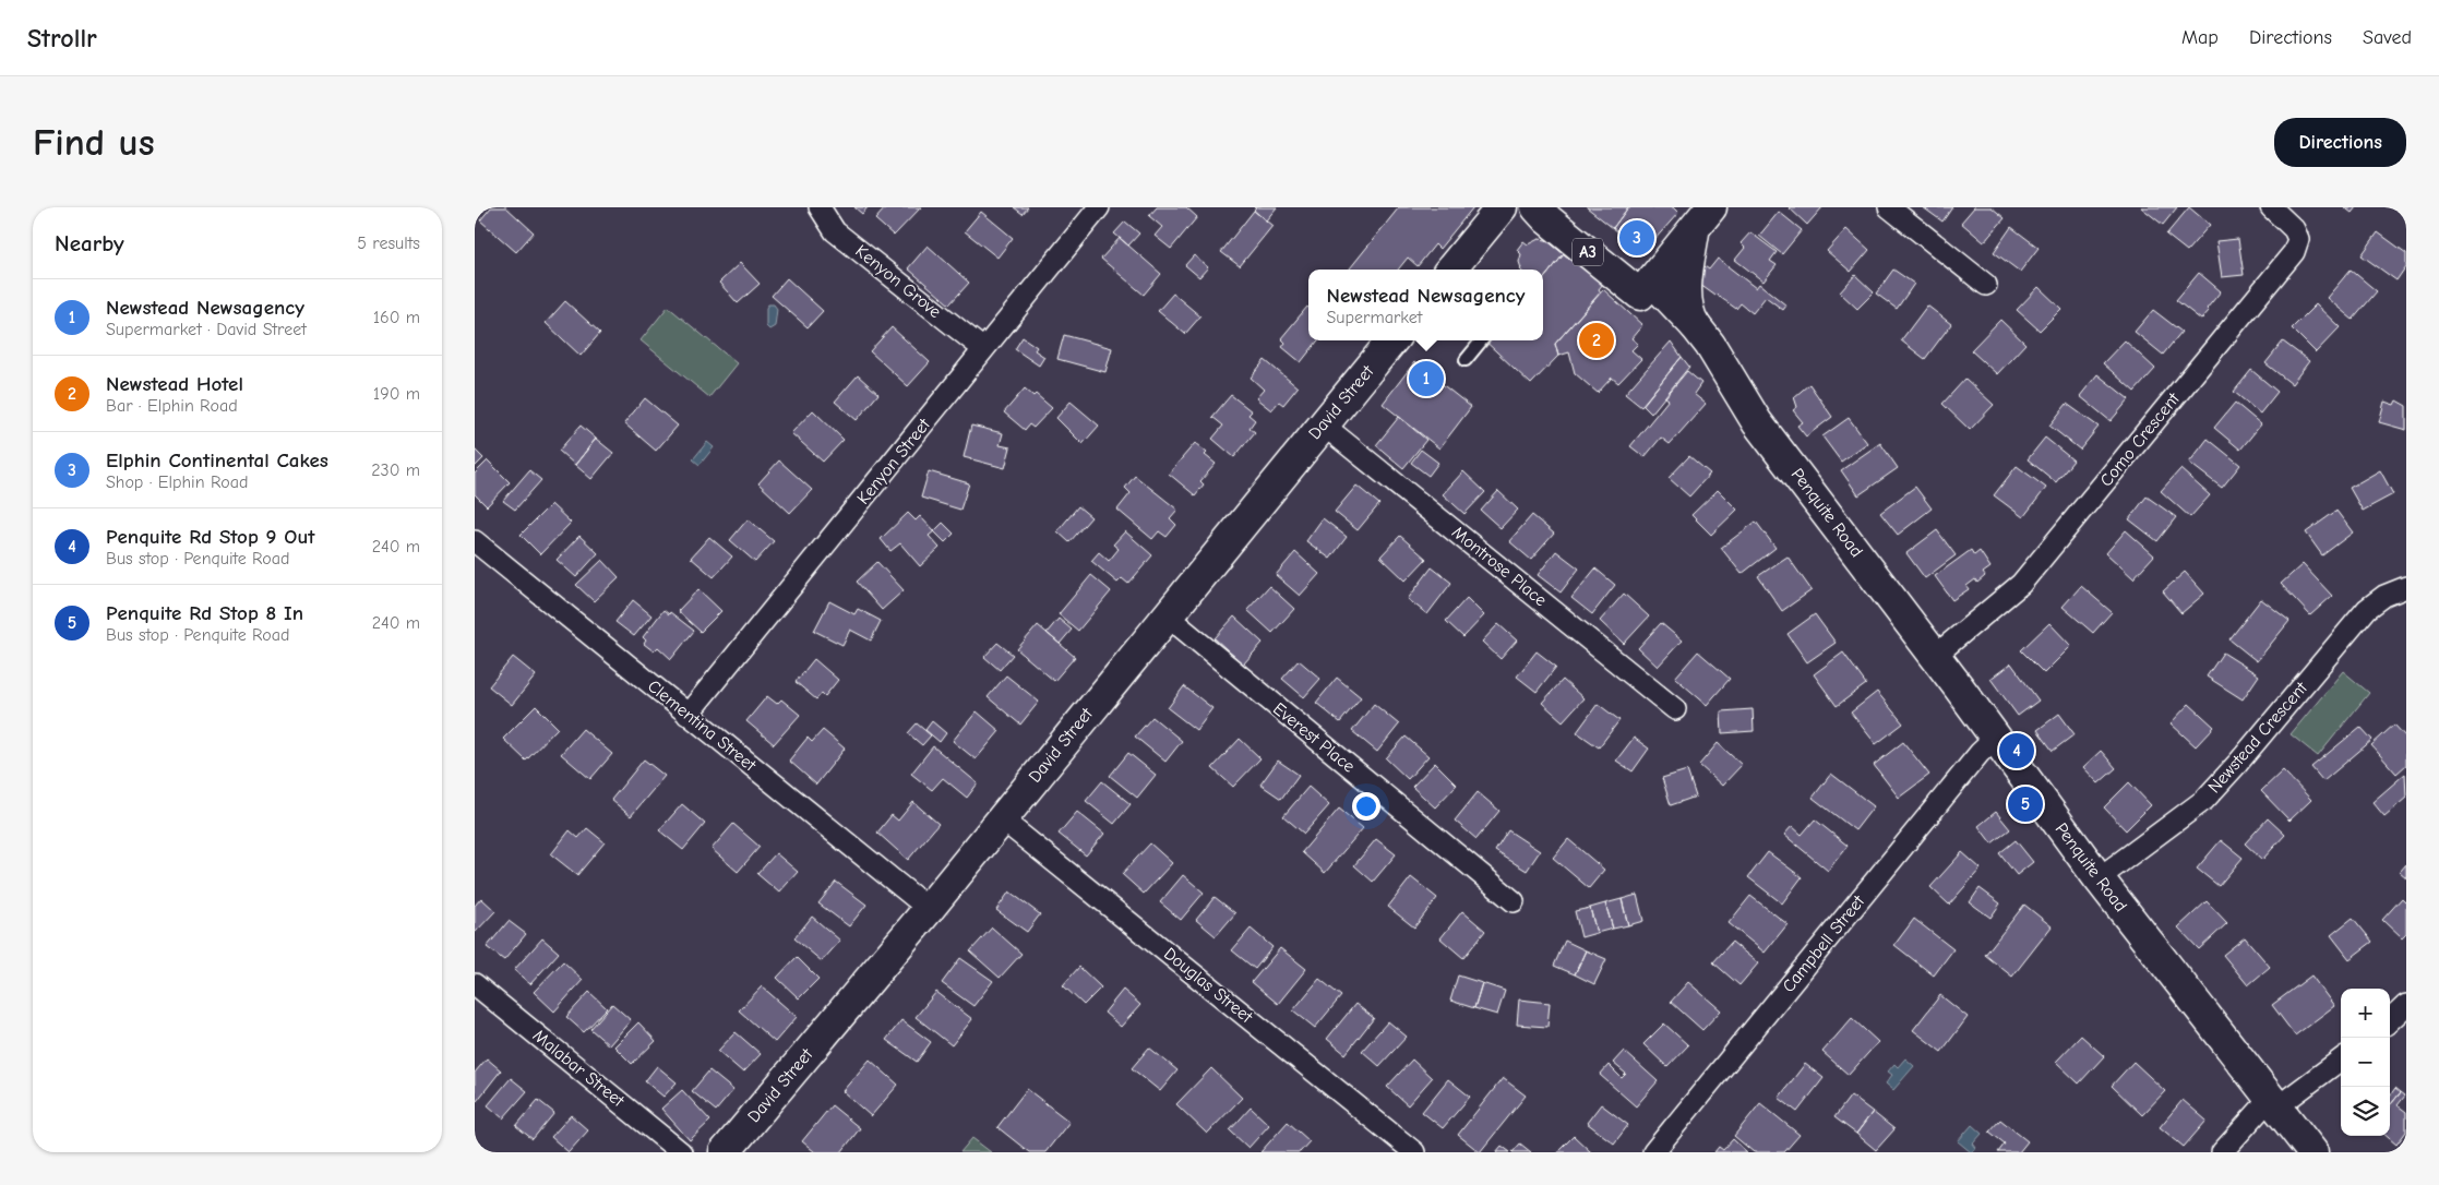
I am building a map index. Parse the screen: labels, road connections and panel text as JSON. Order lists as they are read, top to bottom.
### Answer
{
  "streets": {
    "main road": ["A3", "David Street", "Penquite Road"],
    "street": [
      "Kenyon Grove",
      "Como Crescent",
      "Kenyon Street",
      "Montrose Place",
      "Clementina Street",
      "Everest Place",
      "Newstead Crescent",
      "Campbell Street",
      "Douglas Street",
      "Malabar Street"
    ]
  },
  "crossings": [
    ["A3", "Penquite Road"],
    ["Kenyon Grove", "Kenyon Street"],
    ["David Street", "Montrose Place"],
    ["David Street", "Clementina Street"],
    ["David Street", "Everest Place"],
    ["David Street", "Douglas Street"],
    ["Como Crescent", "Penquite Road"],
    ["Kenyon Street", "Clementina Street"],
    ["Penquite Road", "Newstead Crescent"],
    ["Penquite Road", "Campbell Street"]
  ],
  "page": {
    "header": "Strollr",
    "nav": ["Map", "Directions", "Saved"],
    "buttons": "Directions",
    "title": "Find us",
    "heading": ["Nearby", "5 results"],
    "pins": [
      "3",
      "2",
      "1",
      "4",
      "5"
    ],
    "popup": ["Newstead Newsagency", "Supermarket"],
    "list": [
      {
        "mark": "1",
        "name": "Newstead Newsagency",
        "note": "Supermarket · David Street",
        "value": "160 m"
      },
      {
        "mark": "2",
        "name": "Newstead Hotel",
        "note": "Bar · Elphin Road",
        "value": "190 m"
      },
      {
        "mark": "3",
        "name": "Elphin Continental Cakes",
        "note": "Shop · Elphin Road",
        "value": "230 m"
      },
      {
        "mark": "4",
        "name": "Penquite Rd Stop 9 Out",
        "note": "Bus stop · Penquite Road",
        "value": "240 m"
      },
      {
        "mark": "5",
        "name": "Penquite Rd Stop 8 In",
        "note": "Bus stop · Penquite Road",
        "value": "240 m"
      }
    ],
    "map_buttons": ["+", "−"]
  }
}
